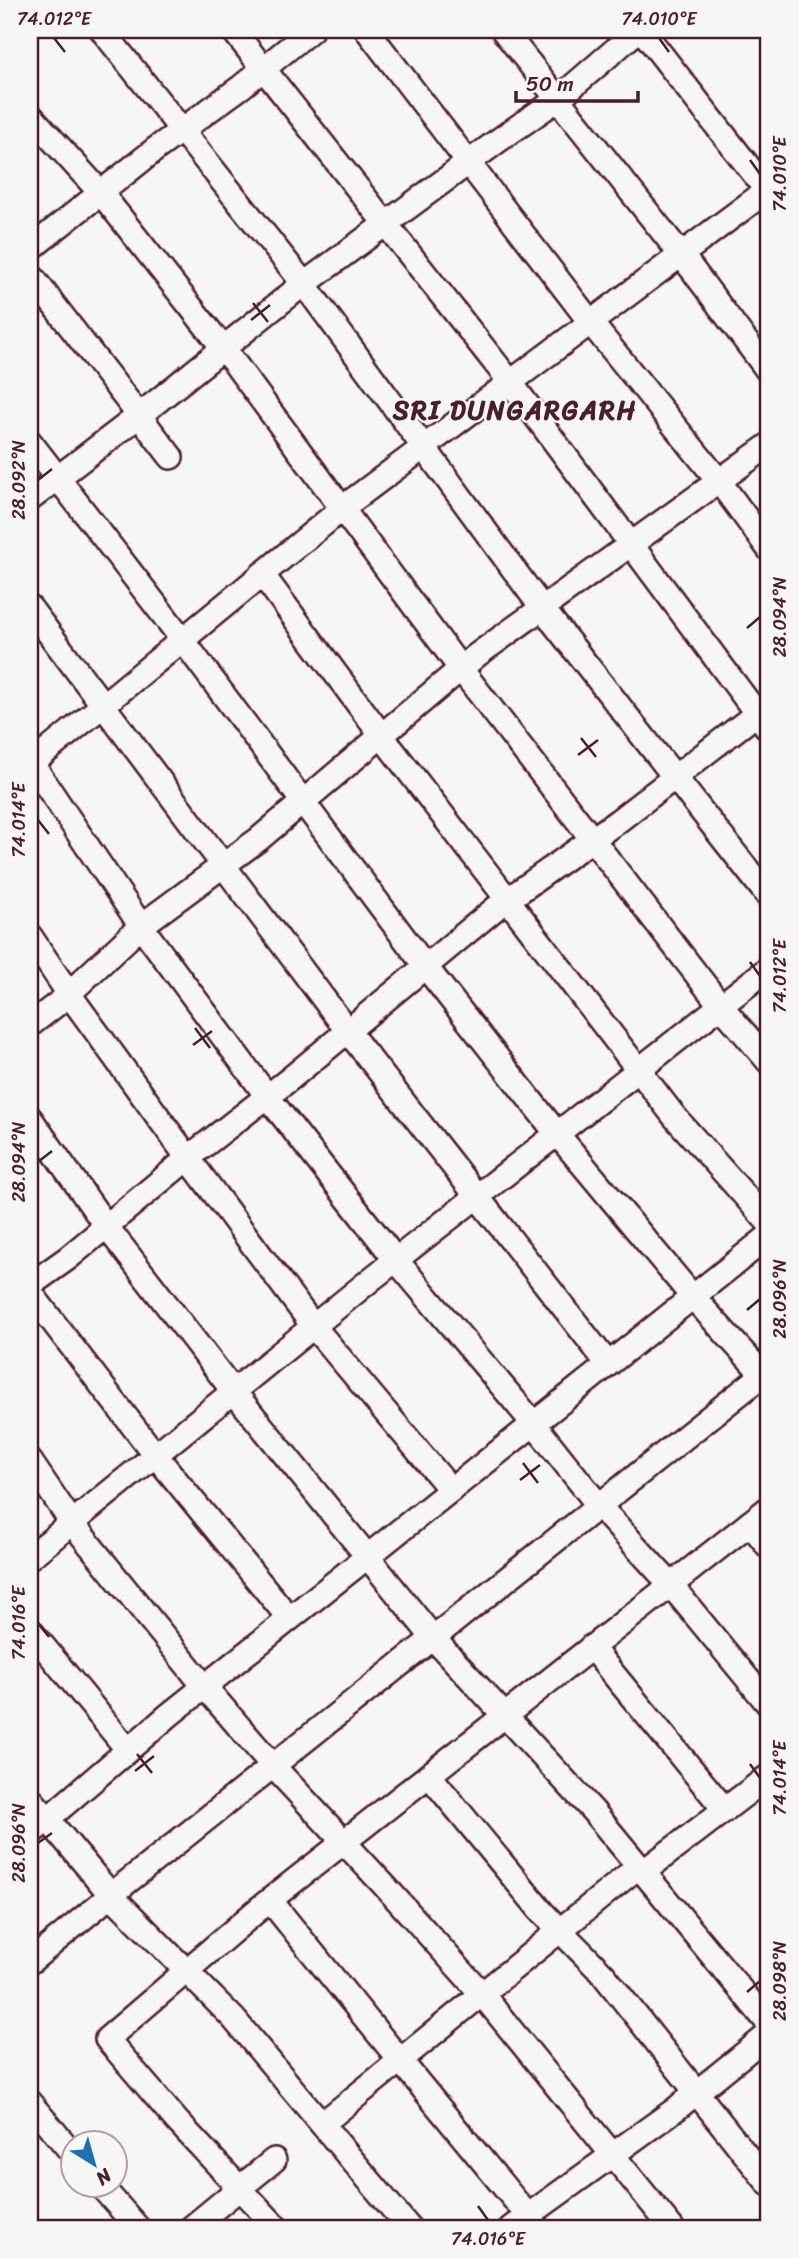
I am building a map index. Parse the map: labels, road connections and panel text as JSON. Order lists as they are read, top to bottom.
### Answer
{
  "districts": ["SRI DUNGARGARH"],
  "scale_bar": "50 m",
  "north": "bottom right",
  "coordinates": [
    "74.012°E",
    "74.010°E",
    "28.092°N",
    "28.094°N",
    "74.014°E",
    "28.096°N",
    "74.016°E",
    "28.098°N"
  ]
}
